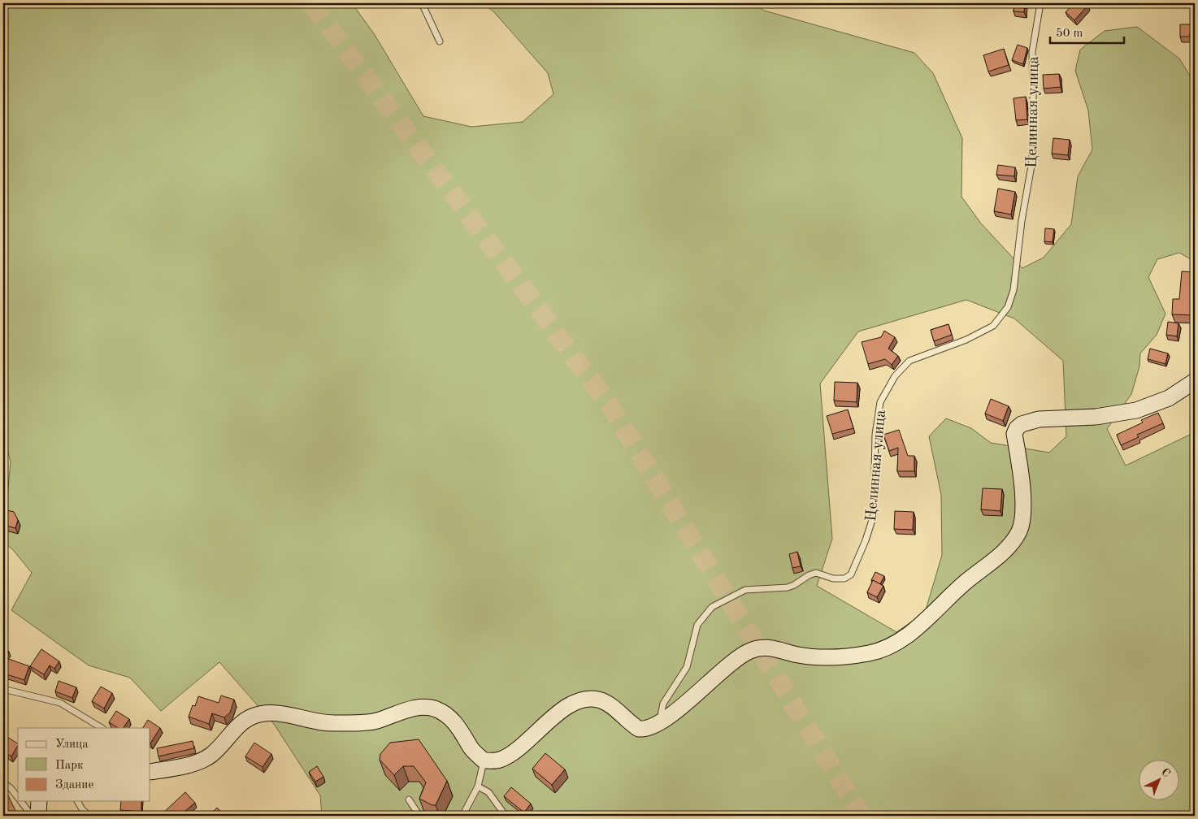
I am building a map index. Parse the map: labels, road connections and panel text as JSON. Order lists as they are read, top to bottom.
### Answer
{
  "streets": {
    "lane": ["Целинная улица"]
  },
  "legend": ["Улица", "Парк", "Здание"],
  "scale_bar": "50 m",
  "north": "top right"
}
